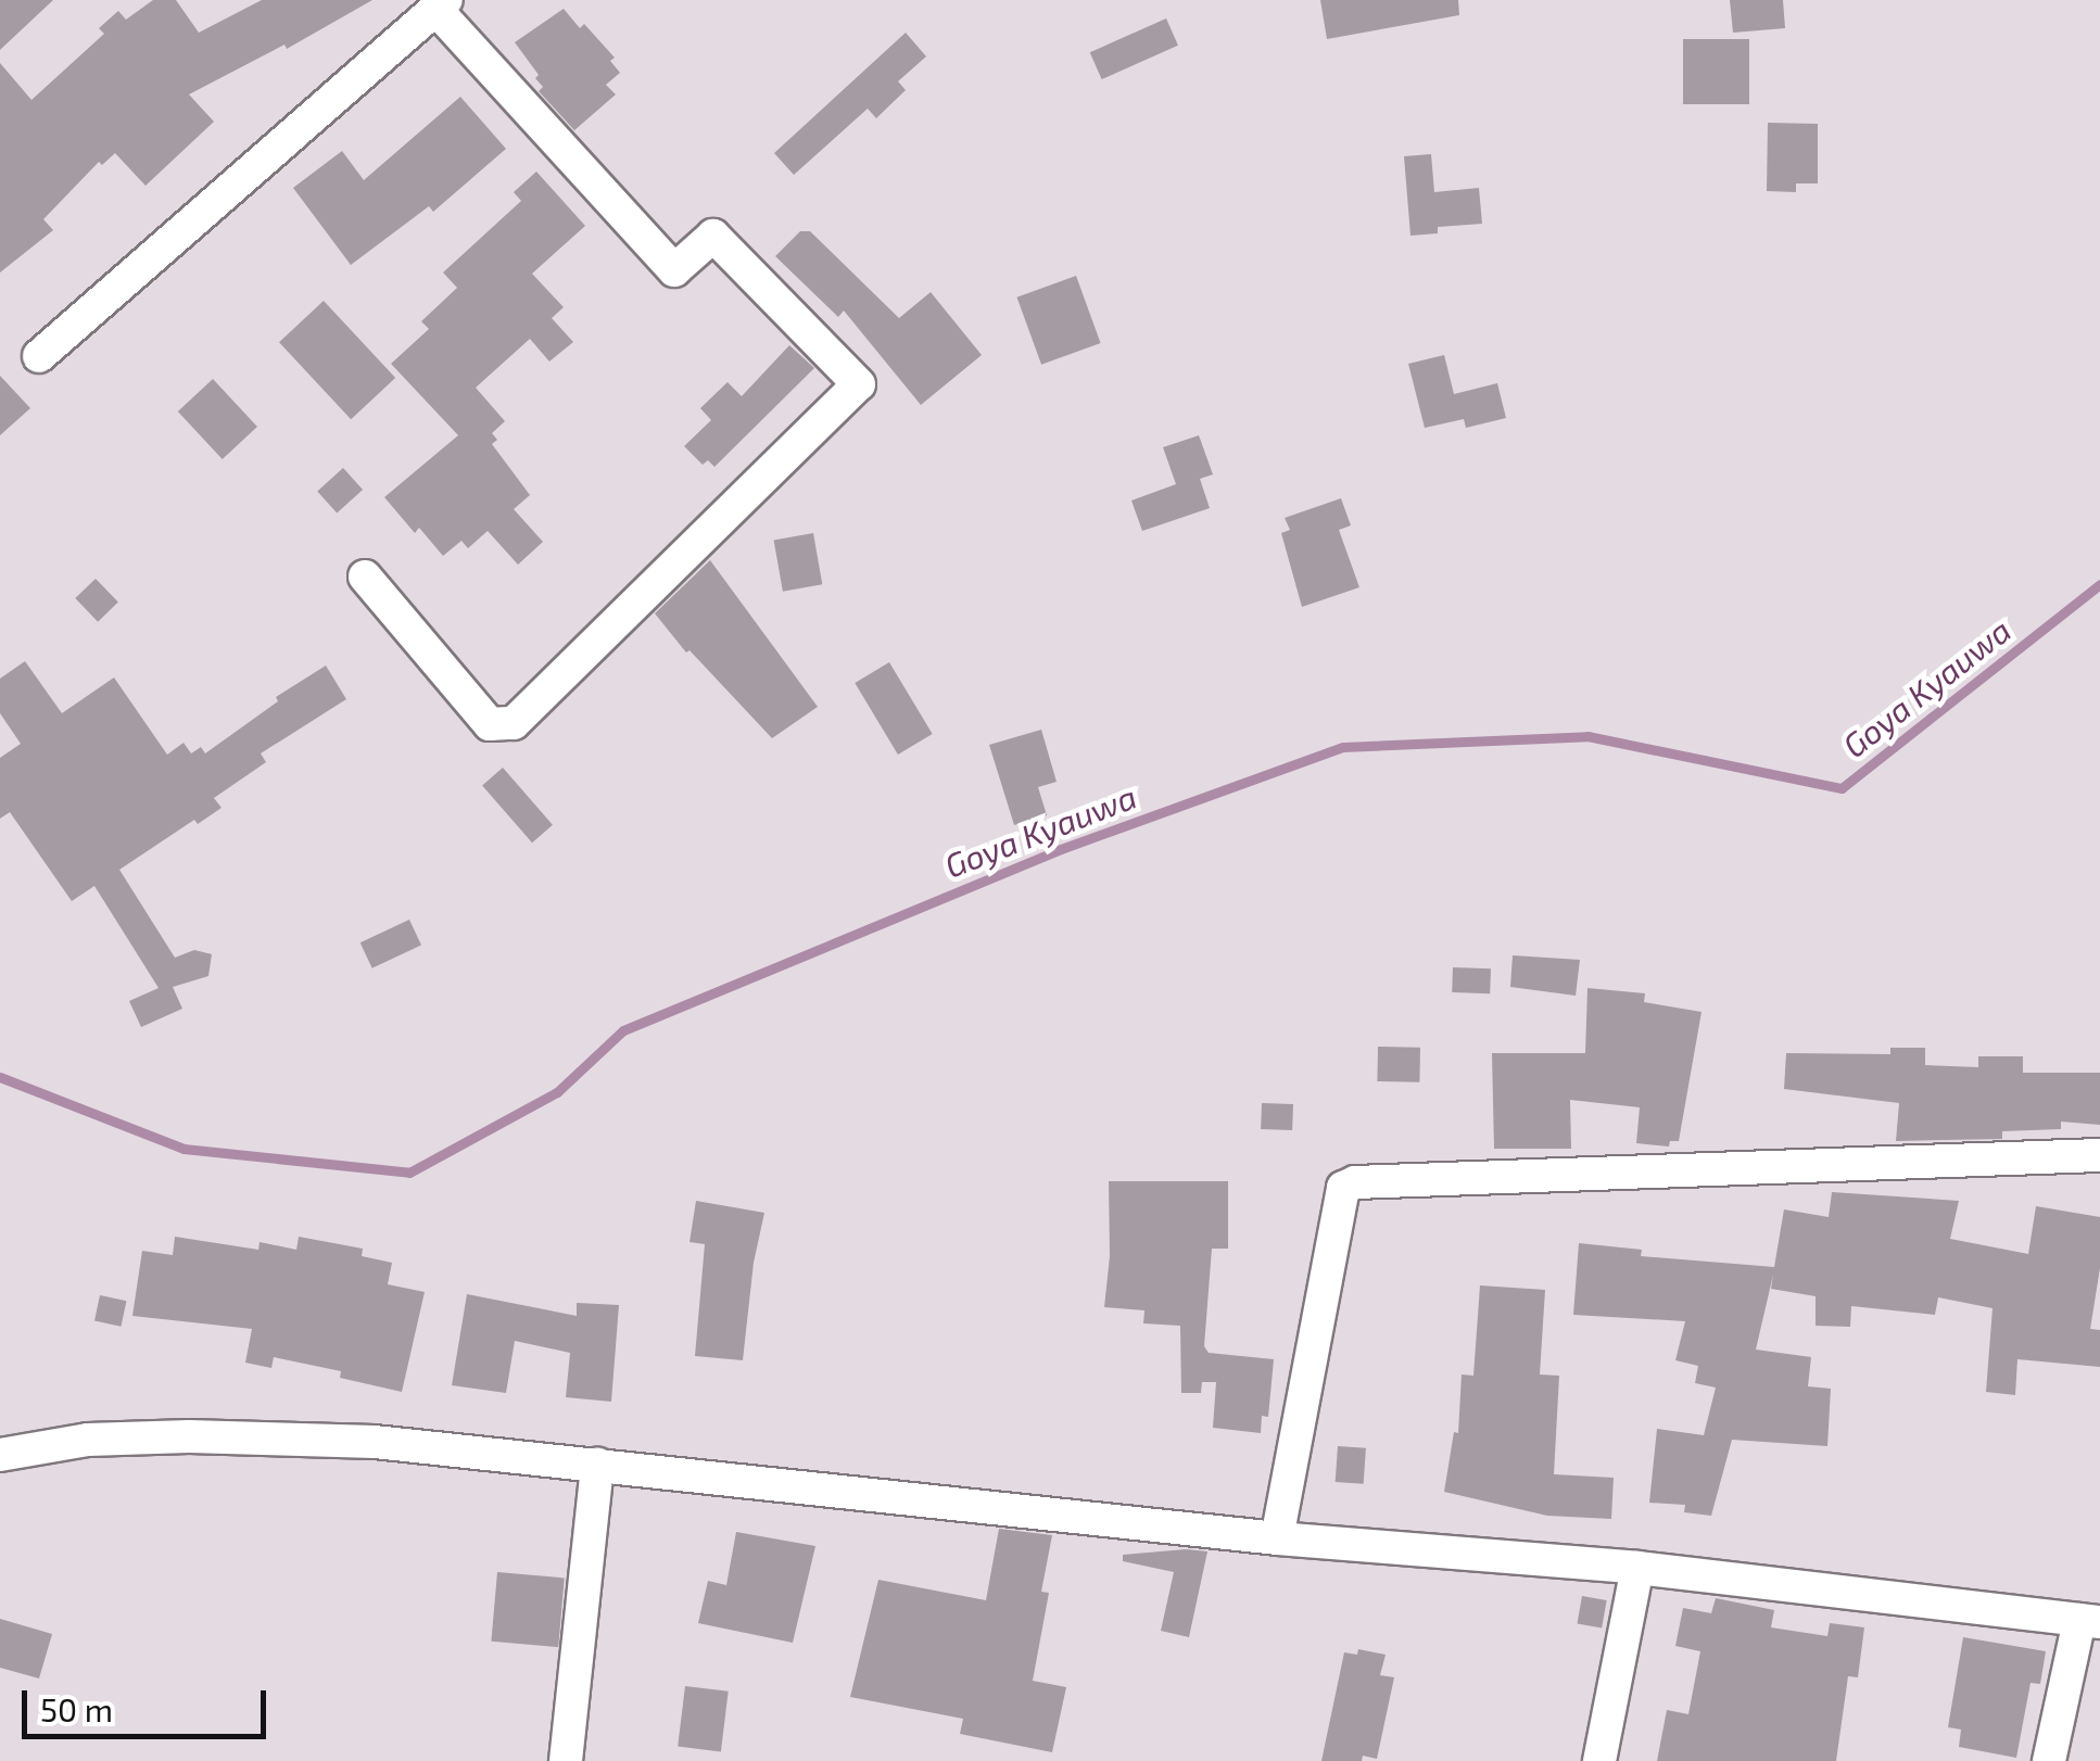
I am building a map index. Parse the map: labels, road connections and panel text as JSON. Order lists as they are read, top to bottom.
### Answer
{
  "water": ["Goya Kyauwa"],
  "scale_bar": "50 m"
}
